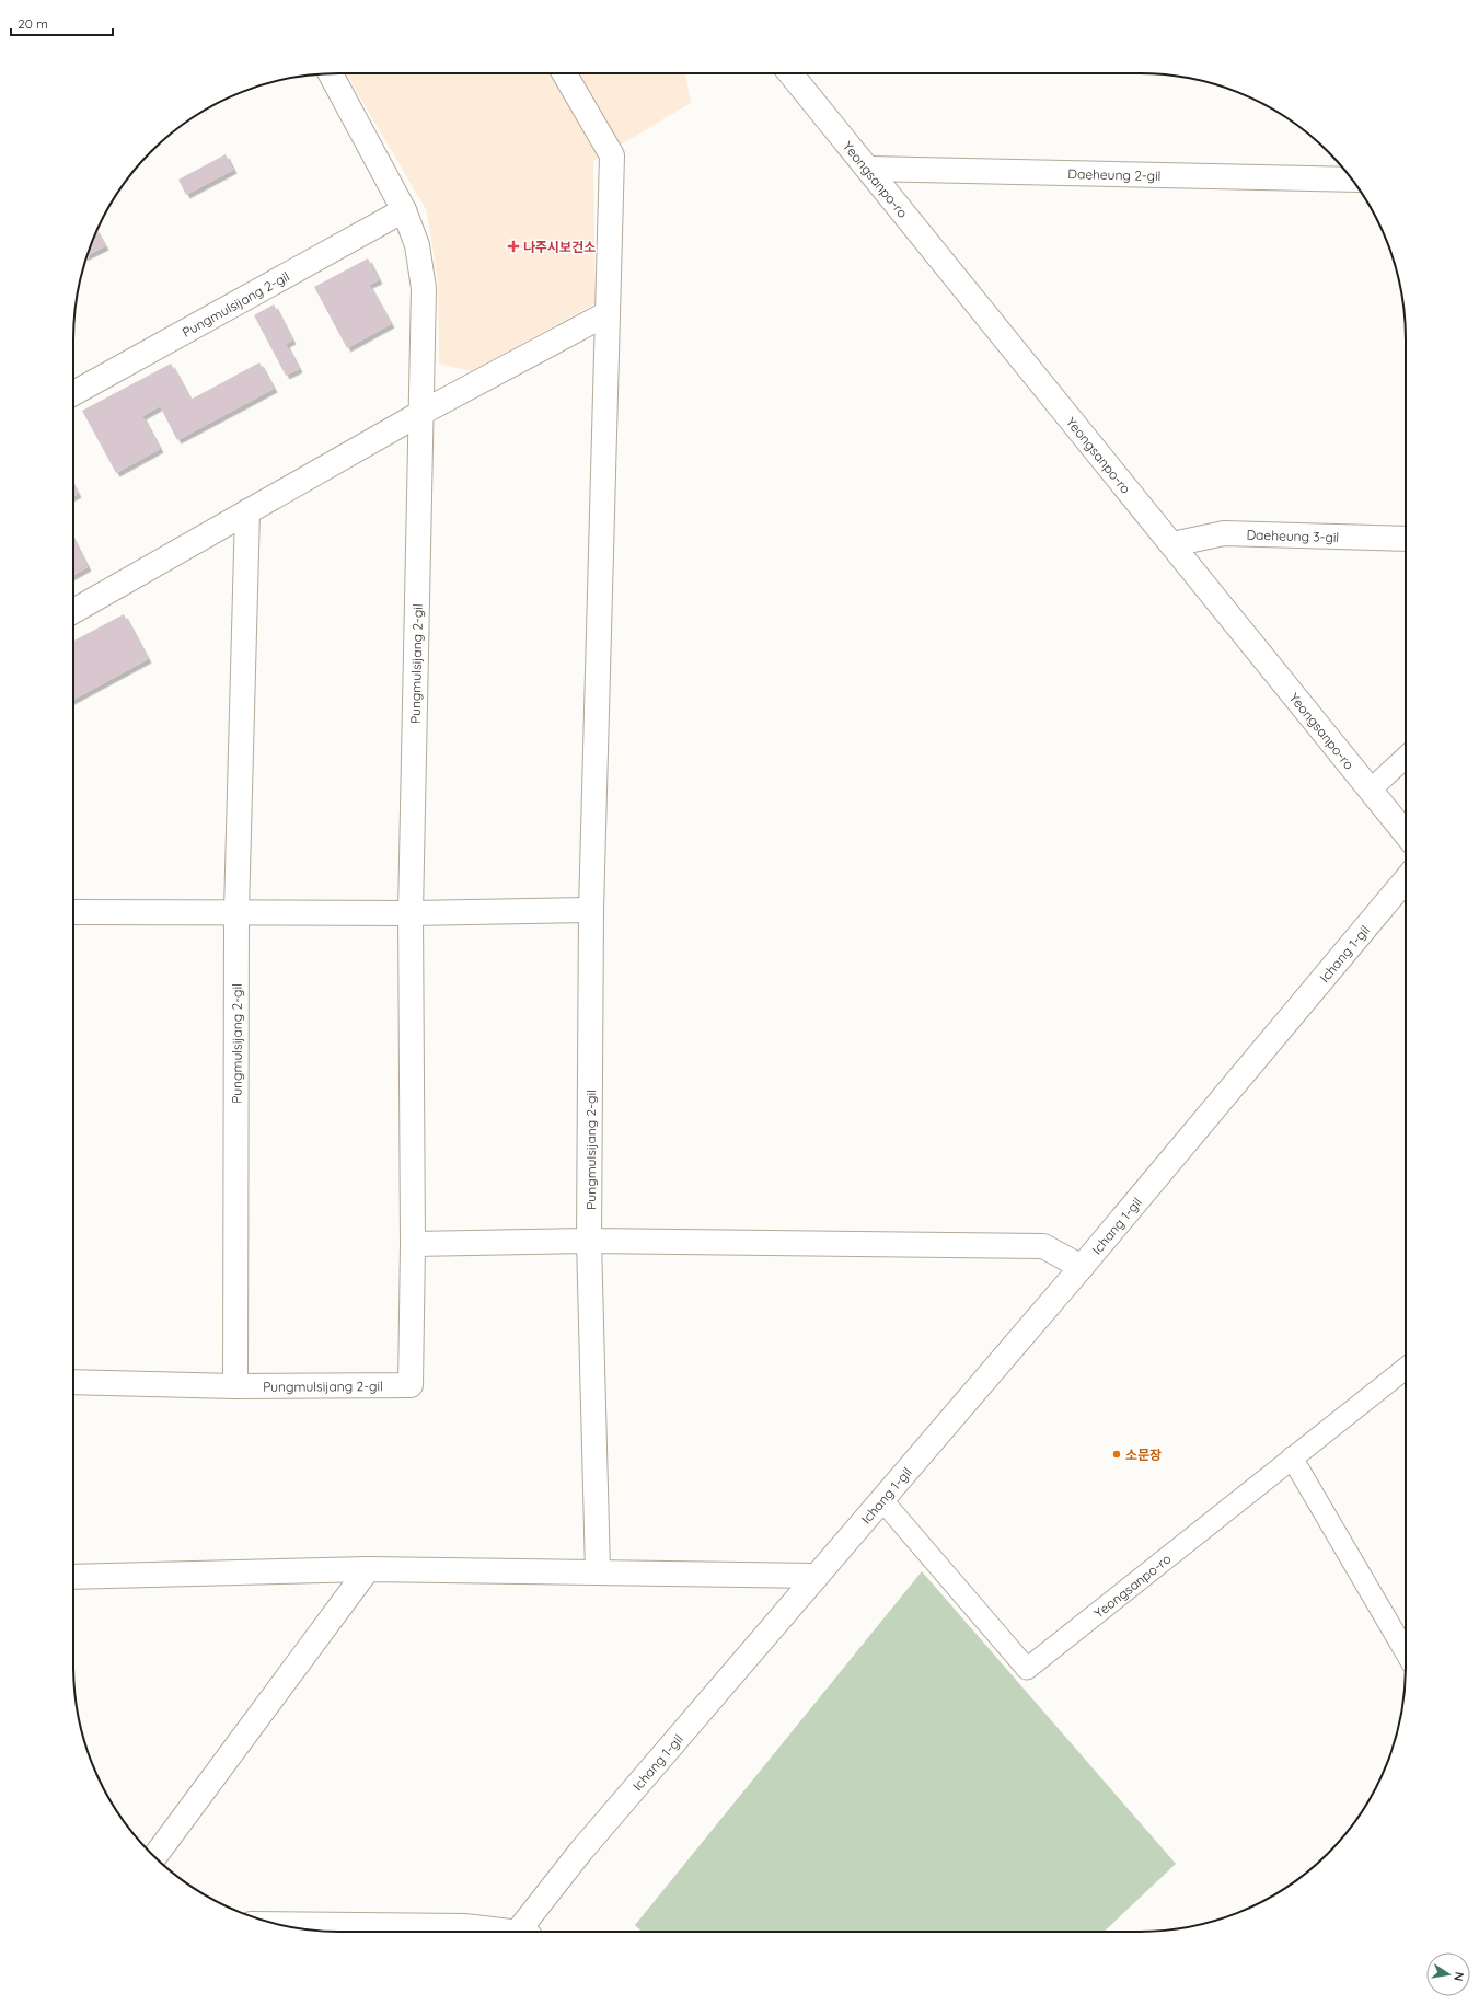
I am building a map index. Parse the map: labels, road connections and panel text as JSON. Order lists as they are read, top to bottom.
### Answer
{
  "streets": {
    "street": [
      "Daeheung 2-gil",
      "Yeongsanpo-ro",
      "Pungmulsijang 2-gil",
      "Daeheung 3-gil",
      "Ichang 1-gil"
    ]
  },
  "crossings": [
    ["Daeheung 2-gil", "Yeongsanpo-ro"],
    ["Yeongsanpo-ro", "Daeheung 3-gil"],
    ["Yeongsanpo-ro", "Ichang 1-gil"]
  ],
  "places": {
    "health": ["나주시보건소"],
    "other": ["소문장"]
  },
  "scale_bar": "20 m",
  "north": "right"
}
